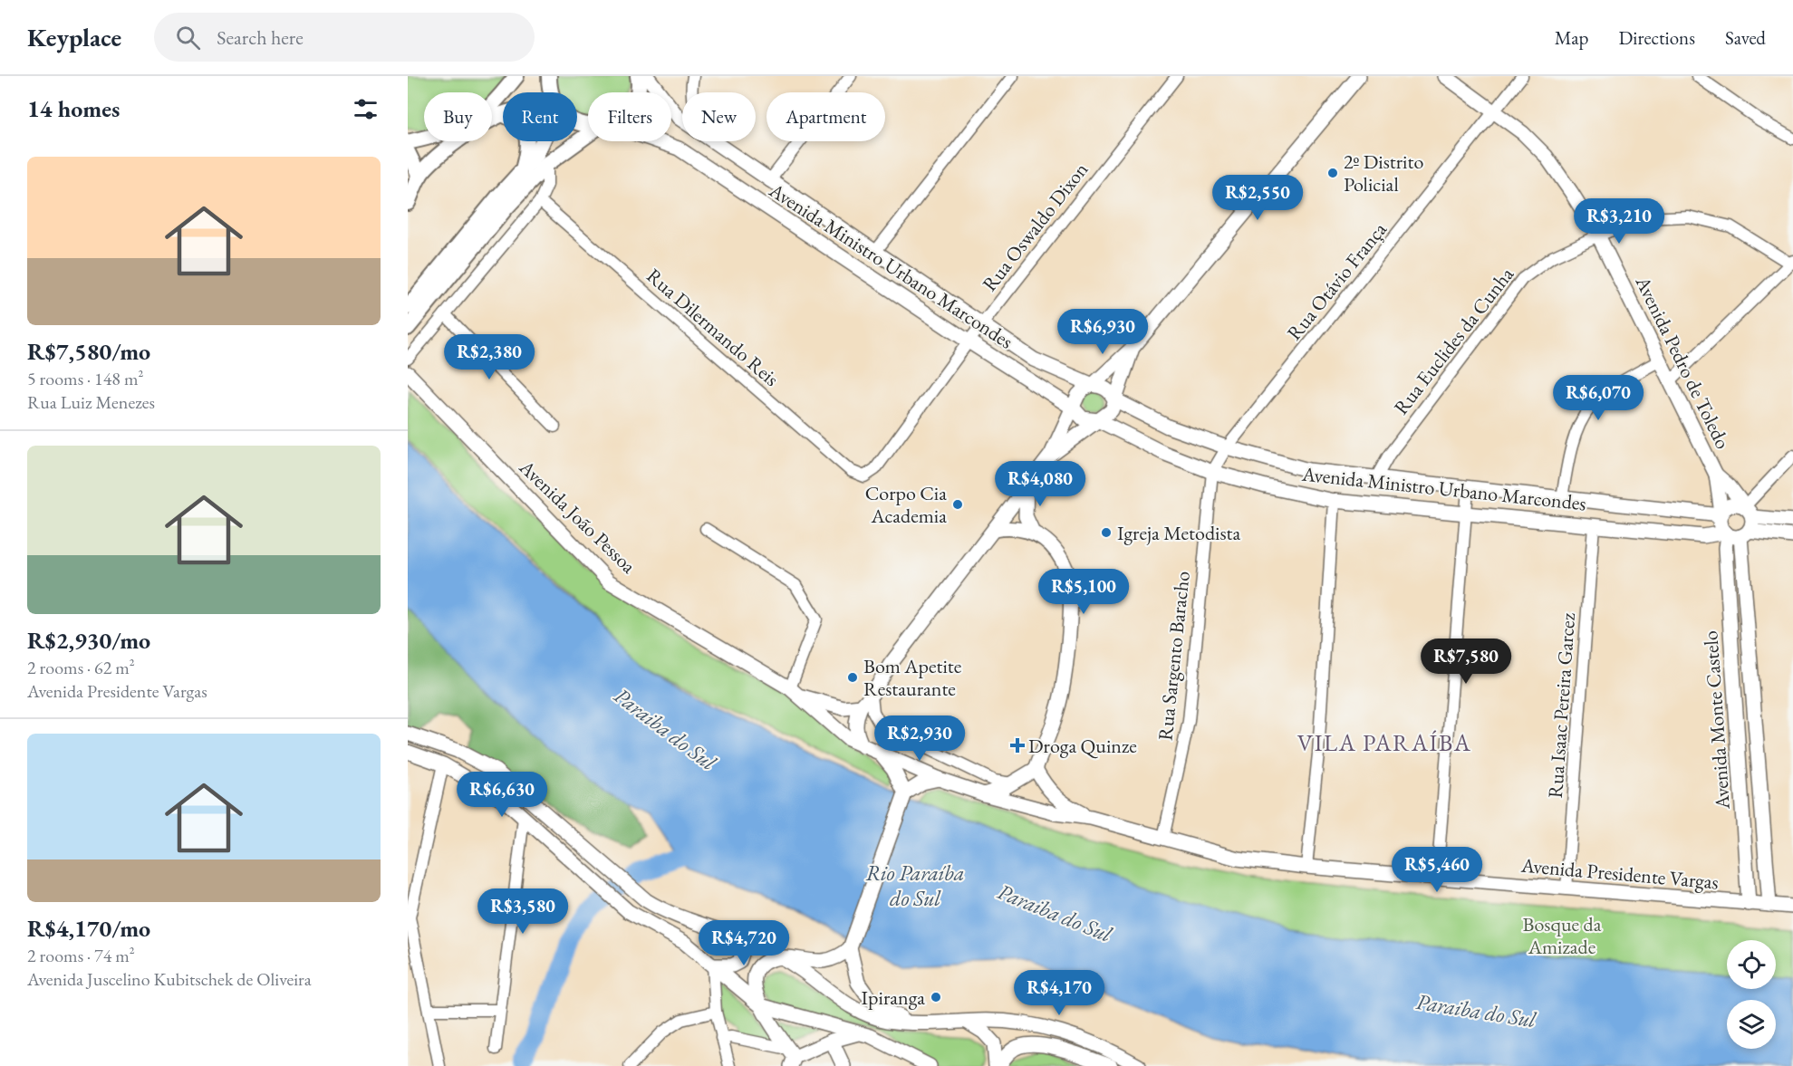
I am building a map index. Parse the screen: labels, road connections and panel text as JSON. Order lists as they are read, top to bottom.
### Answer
{
  "streets": {
    "street": [
      "Rua Oswaldo Dixon",
      "Avenida Ministro Urbano Marcondes",
      "Rua Otávio França",
      "Rua Dilermando Reis",
      "Rua Euclides da Cunha",
      "Avenida Pedro de Toledo",
      "Avenida João Pessoa",
      "Rua Sargento Baracho",
      "Rua Isaac Pereira Garcez",
      "Avenida Monte Castelo",
      "Avenida Presidente Vargas"
    ]
  },
  "crossings": [
    ["Rua Oswaldo Dixon", "Avenida Ministro Urbano Marcondes"],
    ["Rua Oswaldo Dixon", "Rua Dilermando Reis"],
    ["Avenida Ministro Urbano Marcondes", "Rua Otávio França"],
    ["Avenida Ministro Urbano Marcondes", "Rua Euclides da Cunha"],
    ["Avenida Ministro Urbano Marcondes", "Rua Sargento Baracho"],
    ["Avenida Ministro Urbano Marcondes", "Rua Isaac Pereira Garcez"],
    ["Avenida Ministro Urbano Marcondes", "Avenida Monte Castelo"],
    ["Rua Otávio França", "Avenida Pedro de Toledo"],
    ["Rua Otávio França", "Rua Sargento Baracho"],
    ["Rua Euclides da Cunha", "Avenida Pedro de Toledo"],
    ["Avenida João Pessoa", "Avenida Presidente Vargas"],
    ["Rua Sargento Baracho", "Avenida Presidente Vargas"],
    ["Rua Isaac Pereira Garcez", "Avenida Presidente Vargas"],
    ["Avenida Monte Castelo", "Avenida Presidente Vargas"]
  ],
  "districts": ["VILA PARAÍBA"],
  "water": ["Paraiba do Sul", "Rio Paraíba do Sul"],
  "parks": ["Bosque da Amizade"],
  "places": {
    "other": [
      "2º Distrito Policial",
      "Corpo Cia Academia",
      "Igreja Metodista",
      "Bom Apetite Restaurante",
      "Ipiranga"
    ],
    "health": ["Droga Quinze"]
  },
  "page": {
    "header": "Keyplace",
    "search": "Search here",
    "nav": ["Map", "Directions", "Saved"],
    "heading": "14 homes",
    "chip": [
      "Buy",
      "Rent",
      "Filters",
      "New",
      "Apartment"
    ],
    "list": [
      {
        "name": "R$7,580/mo",
        "note": "5 rooms · 148 m² · Rua Luiz Menezes"
      },
      {
        "name": "R$2,930/mo",
        "note": "2 rooms · 62 m² · Avenida Presidente Vargas"
      },
      {
        "name": "R$4,170/mo",
        "note": "2 rooms · 74 m² · Avenida Juscelino Kubitschek de Oliveira"
      }
    ],
    "price": [
      "R$2,550",
      "R$3,210",
      "R$6,930",
      "R$2,380",
      "R$6,070",
      "R$4,080",
      "R$5,100",
      "R$7,580",
      "R$2,930",
      "R$6,630",
      "R$5,460",
      "R$3,580",
      "R$4,720",
      "R$4,170"
    ]
  }
}
